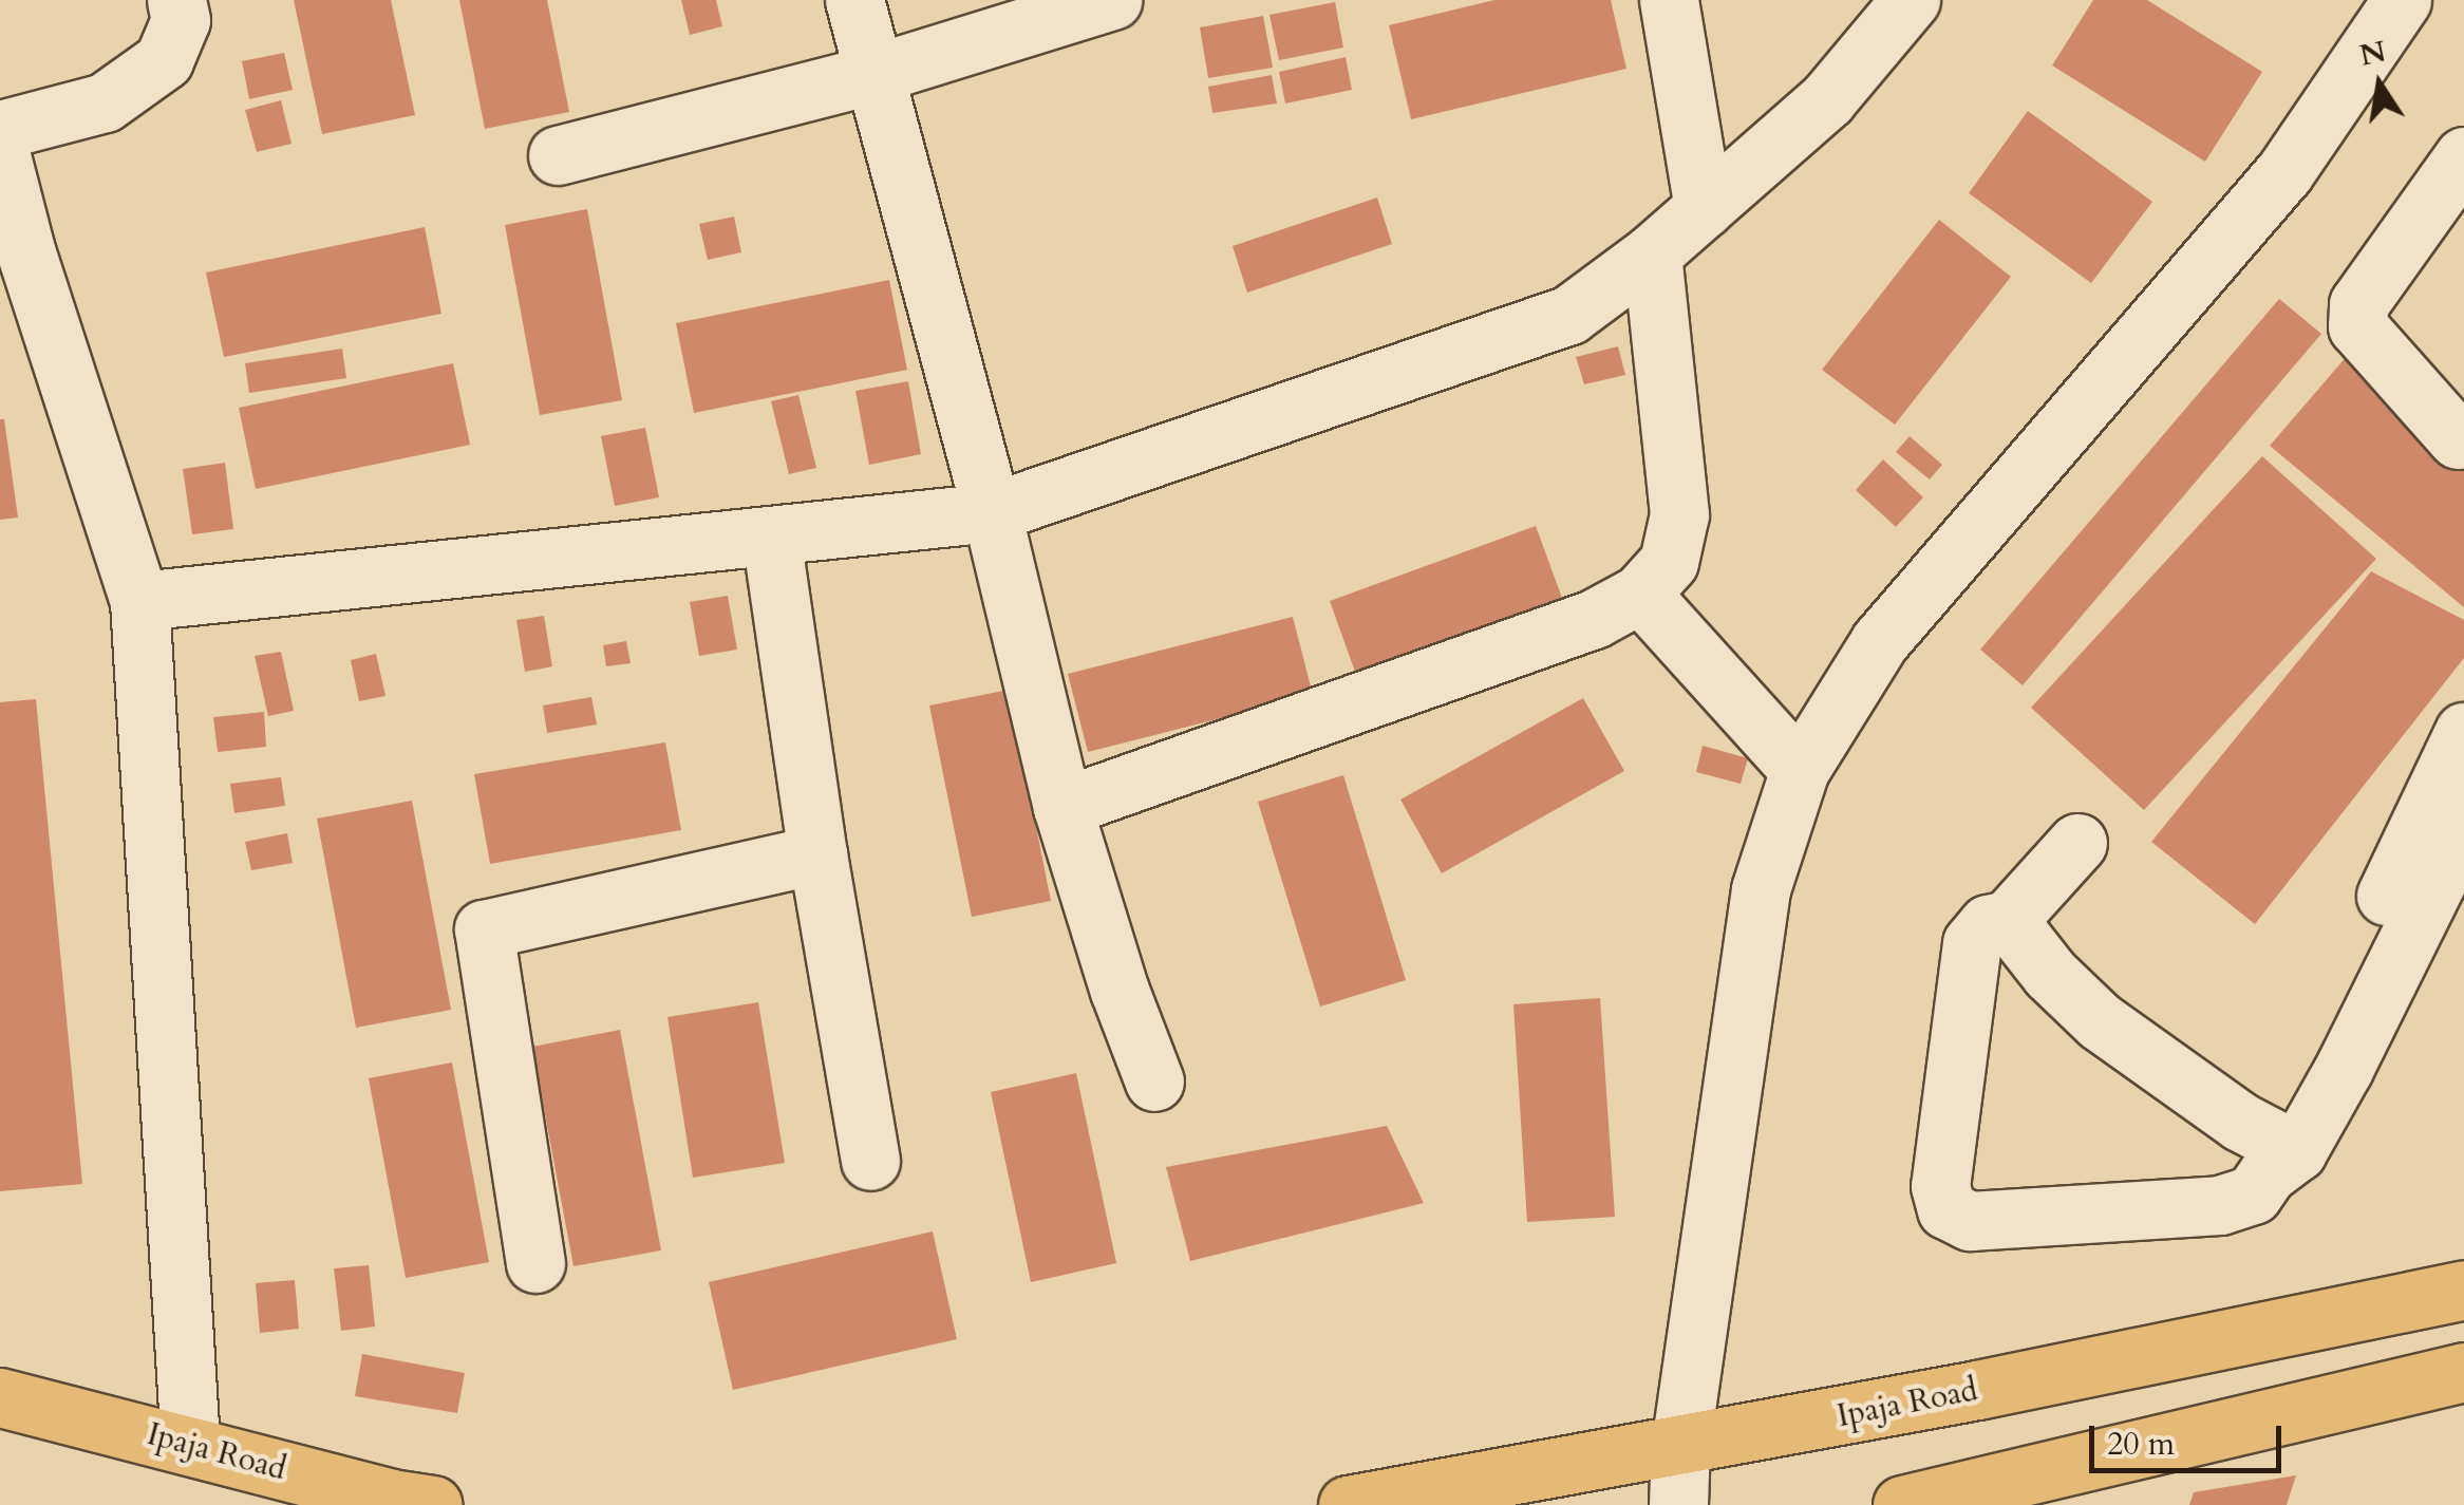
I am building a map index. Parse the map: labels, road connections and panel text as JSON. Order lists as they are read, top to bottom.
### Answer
{
  "streets": {
    "main road": ["Ipaja Road"]
  },
  "scale_bar": "20 m",
  "north": "top"
}
